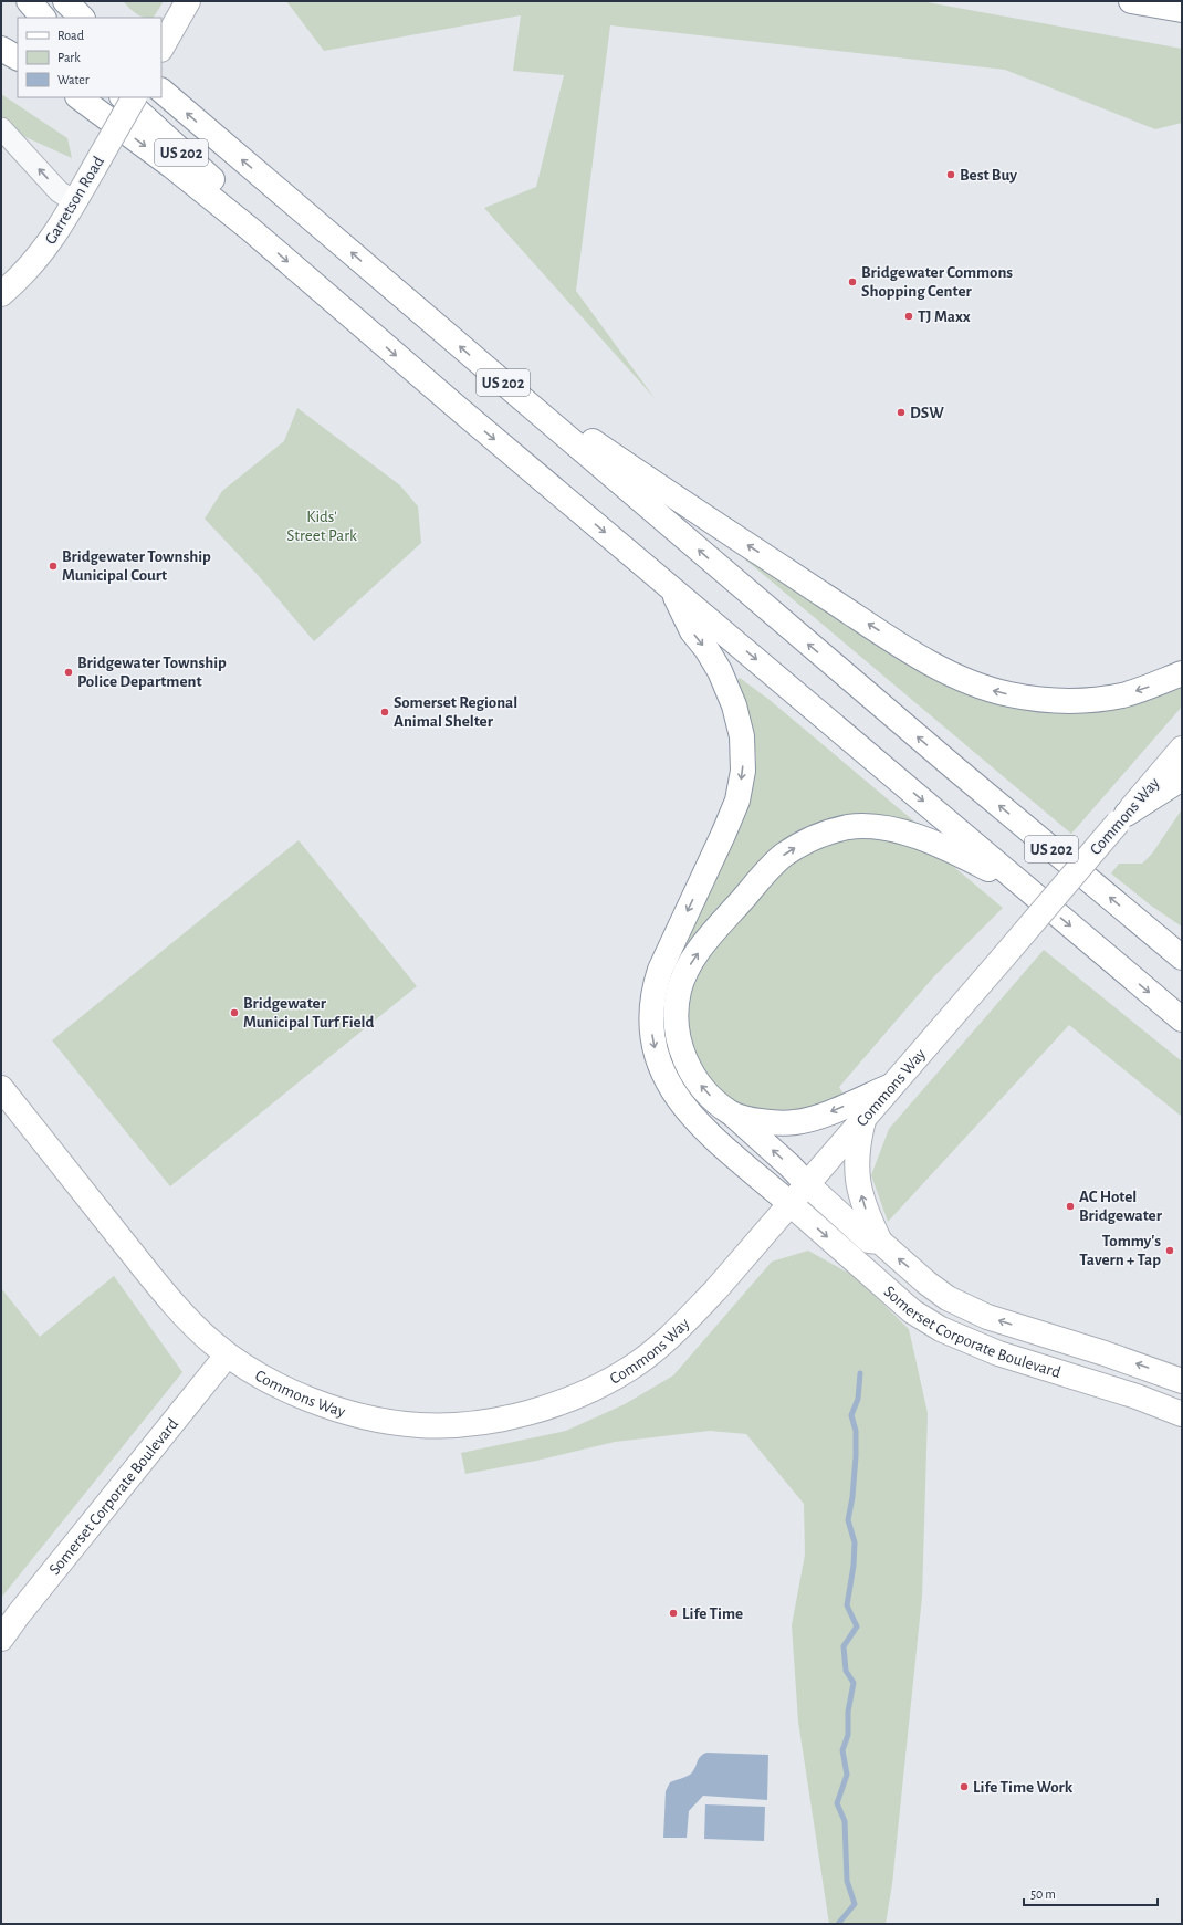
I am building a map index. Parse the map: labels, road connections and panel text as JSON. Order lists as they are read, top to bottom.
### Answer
{
  "streets": {
    "main road": [
      "US 202",
      "Garretson Road",
      "Commons Way",
      "Somerset Corporate Boulevard"
    ]
  },
  "crossings": [
    ["US 202", "Somerset Corporate Boulevard"],
    ["Commons Way", "Somerset Corporate Boulevard"]
  ],
  "parks": ["Kids' Street Park"],
  "places": [
    "Best Buy",
    "Bridgewater Commons Shopping Center",
    "TJ Maxx",
    "DSW",
    "Bridgewater Township Municipal Court",
    "Bridgewater Township Police Department",
    "Somerset Regional Animal Shelter",
    "Bridgewater Municipal Turf Field",
    "AC Hotel Bridgewater",
    "Tommy's Tavern + Tap",
    "Life Time",
    "Life Time Work"
  ],
  "legend": ["Road", "Park", "Water"],
  "scale_bar": "50 m"
}
